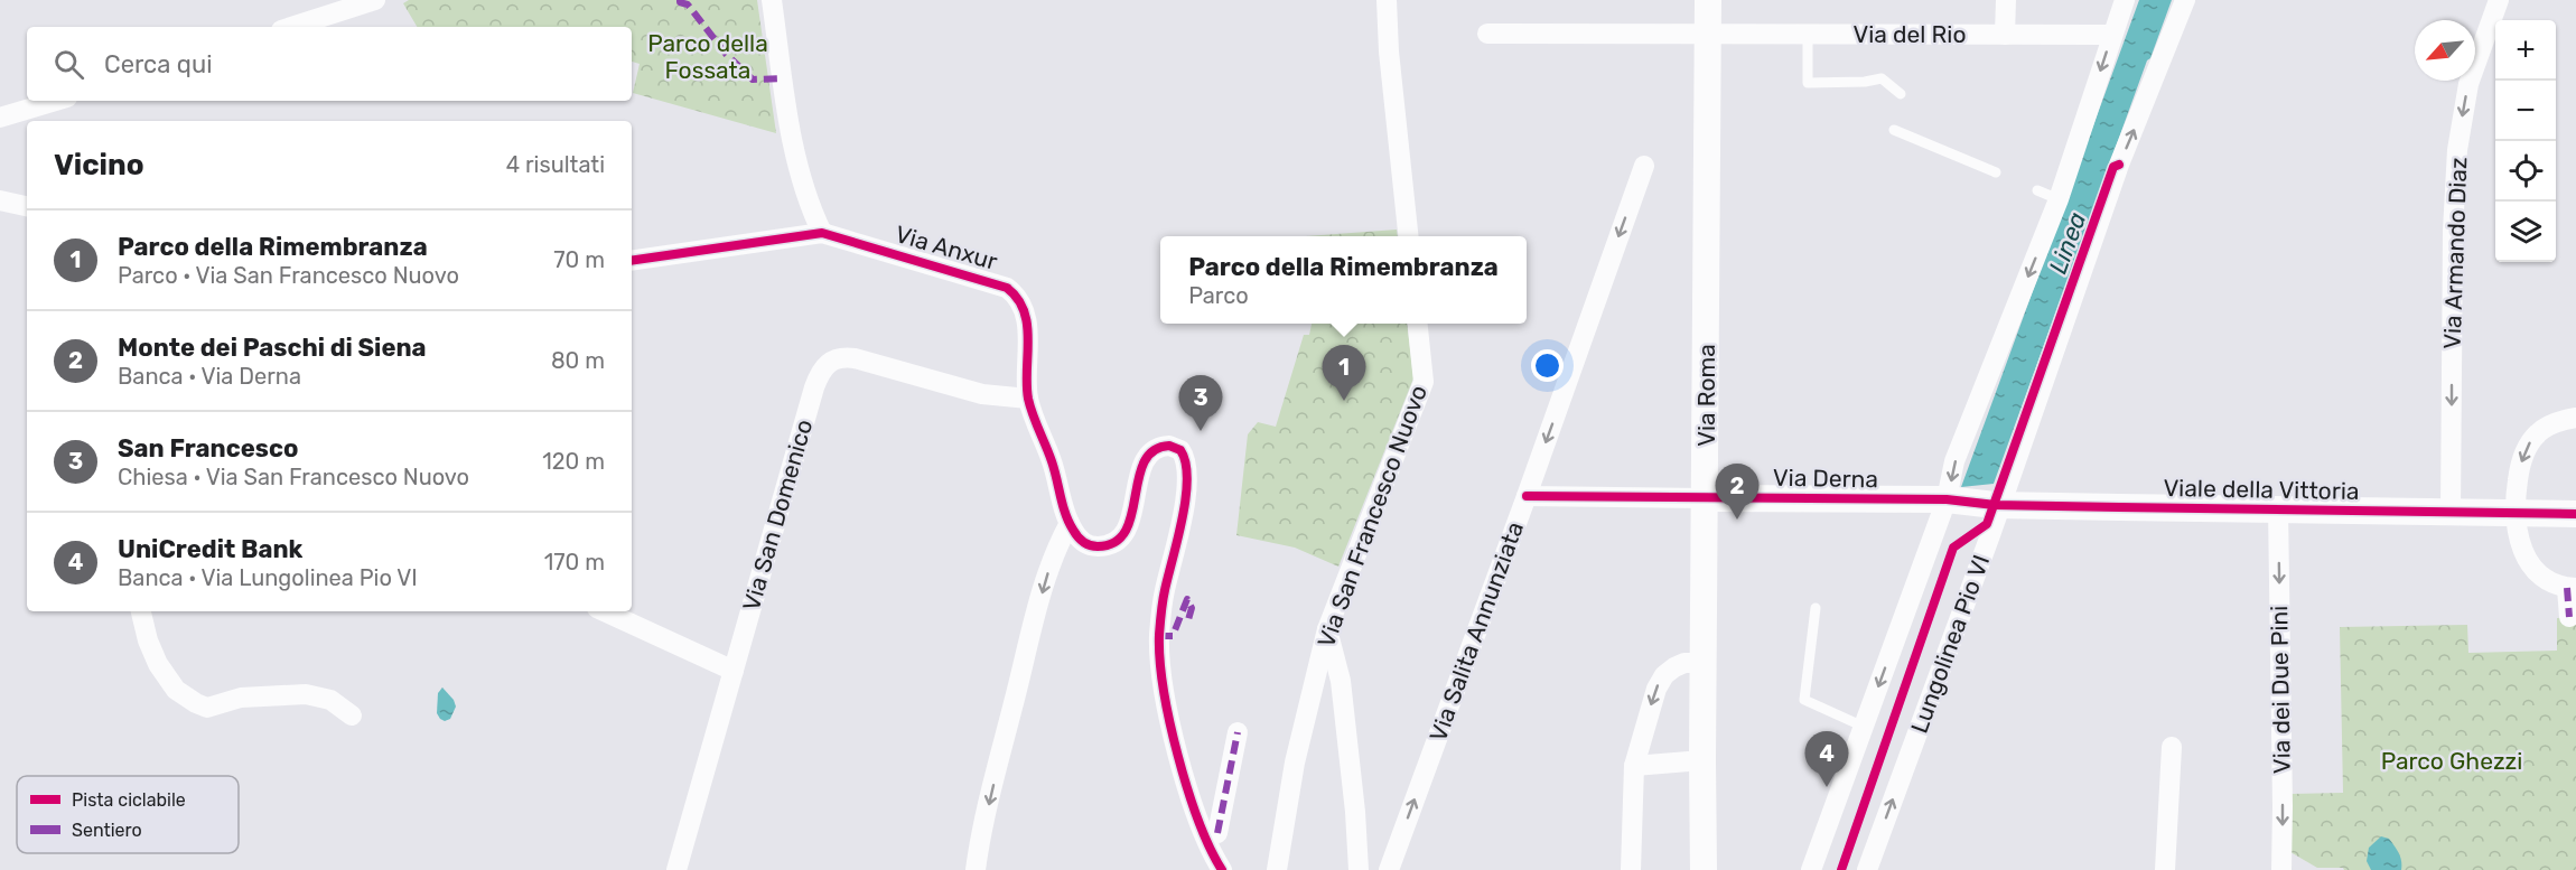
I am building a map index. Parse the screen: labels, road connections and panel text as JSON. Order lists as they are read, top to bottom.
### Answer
{
  "streets": {
    "main road": ["Via Roma", "Via Derna", "Viale della Vittoria"],
    "street": [
      "Via del Rio",
      "Via Anxur",
      "Via Armando Diaz",
      "Via San Domenico",
      "Via San Francesco Nuovo",
      "Via Salita Annunziata",
      "Lungolinea Pio VI",
      "Via dei Due Pini"
    ]
  },
  "crossings": [
    ["Via del Rio", "Via Roma"],
    ["Via Anxur", "Via San Domenico"],
    ["Via Armando Diaz", "Viale della Vittoria"],
    ["Via Roma", "Via Derna"],
    ["Via Derna", "Viale della Vittoria"],
    ["Viale della Vittoria", "Lungolinea Pio VI"],
    ["Viale della Vittoria", "Via dei Due Pini"]
  ],
  "one_way": ["Via Armando Diaz"],
  "water": ["Linea"],
  "parks": ["Parco della Fossata", "Parco Ghezzi"],
  "legend": ["Pista ciclabile", "Sentiero"],
  "north": "bottom left",
  "page": {
    "map_buttons": ["+", "−"],
    "search": "Cerca qui",
    "heading": ["Vicino", "4 risultati"],
    "list": [
      {
        "mark": "1",
        "name": "Parco della Rimembranza",
        "note": "Parco · Via San Francesco Nuovo",
        "value": "70 m"
      },
      {
        "mark": "2",
        "name": "Monte dei Paschi di Siena",
        "note": "Banca · Via Derna",
        "value": "80 m"
      },
      {
        "mark": "3",
        "name": "San Francesco",
        "note": "Chiesa · Via San Francesco Nuovo",
        "value": "120 m"
      },
      {
        "mark": "4",
        "name": "UniCredit Bank",
        "note": "Banca · Via Lungolinea Pio VI",
        "value": "170 m"
      }
    ],
    "popup": ["Parco della Rimembranza", "Parco"],
    "pins": [
      "1",
      "3",
      "2",
      "4"
    ]
  }
}
